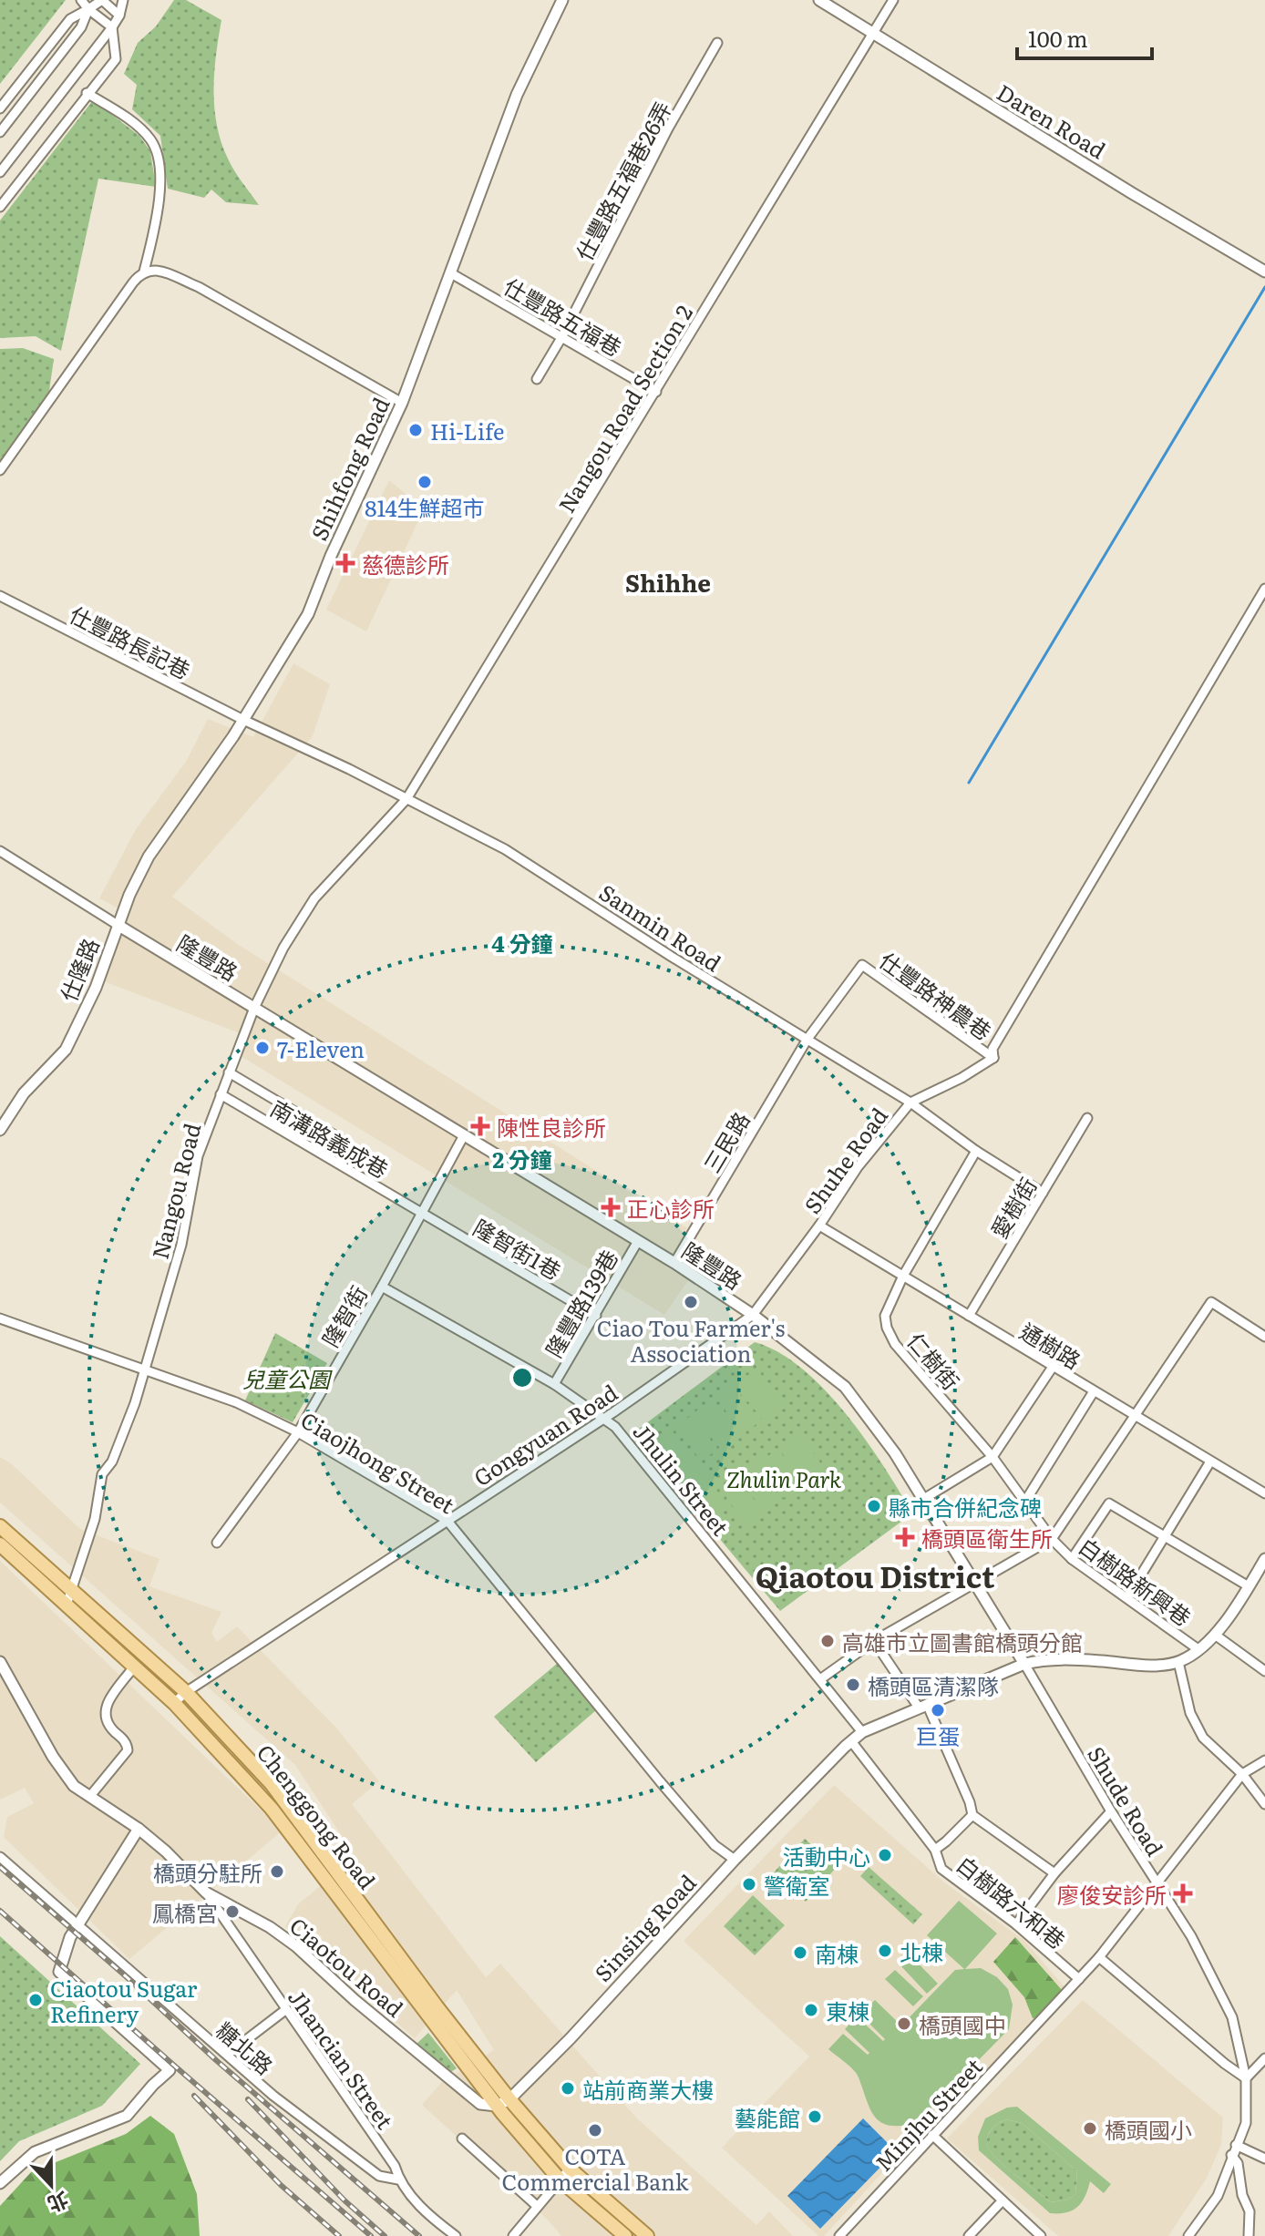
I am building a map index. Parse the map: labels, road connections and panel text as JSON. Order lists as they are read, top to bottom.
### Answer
{
  "streets": {
    "main road": ["Chenggong Road"],
    "street": [
      "Daren Road",
      "仕豐路五福巷26弄",
      "仕豐路五福巷",
      "Nangou Road Section 2",
      "Shihfong Road",
      "仕豐路長記巷",
      "Sanmin Road",
      "隆豐路",
      "仕豐路神農巷",
      "南溝路義成巷",
      "三民路",
      "Shuhe Road",
      "Nangou Road",
      "愛樹街",
      "隆智街1巷",
      "隆豐路139巷",
      "隆智街",
      "通樹路",
      "仁樹街",
      "Gongyuan Road",
      "Ciaojhong Street",
      "Jhulin Street",
      "白樹路新興巷",
      "Shude Road",
      "白樹路六和巷",
      "Sinsing Road",
      "Ciaotou Road",
      "糖北路",
      "Jhancian Street",
      "Minjhu Street"
    ]
  },
  "crossings": [
    ["Daren Road", "Nangou Road Section 2"],
    ["仕豐路五福巷26弄", "仕豐路五福巷"],
    ["仕豐路五福巷", "Nangou Road Section 2"],
    ["仕豐路五福巷", "Shihfong Road"],
    ["Nangou Road Section 2", "Sanmin Road"],
    ["Nangou Road Section 2", "Nangou Road"],
    ["Shihfong Road", "仕豐路長記巷"],
    ["Shihfong Road", "Sanmin Road"],
    ["Shihfong Road", "隆豐路"],
    ["仕豐路長記巷", "Sanmin Road"],
    ["Sanmin Road", "仕豐路神農巷"],
    ["Sanmin Road", "三民路"],
    ["Sanmin Road", "Shuhe Road"],
    ["Sanmin Road", "Nangou Road"],
    ["Sanmin Road", "愛樹街"],
    ["Sanmin Road", "仁樹街"],
    ["隆豐路", "三民路"],
    ["隆豐路", "Shuhe Road"],
    ["隆豐路", "Nangou Road"],
    ["隆豐路", "隆豐路139巷"],
    ["隆豐路", "隆智街"],
    ["隆豐路", "Gongyuan Road"],
    ["隆豐路", "Shude Road"],
    ["隆豐路", "Sinsing Road"],
    ["仕豐路神農巷", "三民路"],
    ["仕豐路神農巷", "Shuhe Road"],
    ["南溝路義成巷", "Nangou Road"],
    ["南溝路義成巷", "隆智街1巷"],
    ["南溝路義成巷", "隆智街"],
    ["Shuhe Road", "通樹路"],
    ["Shuhe Road", "Gongyuan Road"],
    ["Nangou Road", "Ciaojhong Street"],
    ["Nangou Road", "Chenggong Road"],
    ["愛樹街", "通樹路"],
    ["隆智街1巷", "隆豐路139巷"],
    ["隆智街1巷", "隆智街"],
    ["隆豐路139巷", "Jhulin Street"],
    ["隆智街", "Ciaojhong Street"],
    ["隆智街", "Jhulin Street"],
    ["通樹路", "仁樹街"],
    ["仁樹街", "白樹路新興巷"],
    ["Gongyuan Road", "Ciaojhong Street"],
    ["Gongyuan Road", "Jhulin Street"],
    ["Gongyuan Road", "Chenggong Road"],
    ["Ciaojhong Street", "Sinsing Road"],
    ["Jhulin Street", "Sinsing Road"],
    ["Shude Road", "Sinsing Road"],
    ["Shude Road", "Minjhu Street"],
    ["Chenggong Road", "Sinsing Road"],
    ["Chenggong Road", "Ciaotou Road"],
    ["白樹路六和巷", "Sinsing Road"],
    ["白樹路六和巷", "Minjhu Street"],
    ["Sinsing Road", "Ciaotou Road"],
    ["Ciaotou Road", "Jhancian Street"],
    ["糖北路", "Jhancian Street"]
  ],
  "districts": ["Shihhe", "Qiaotou District"],
  "parks": ["兒童公園", "Zhulin Park"],
  "places": {
    "other": [
      "Hi-Life",
      "814生鮮超市",
      "7-Eleven",
      "Ciao Tou Farmer's Association",
      "縣市合併紀念碑",
      "高雄市立圖書館橋頭分館",
      "橋頭區清潔隊",
      "巨蛋",
      "活動中心",
      "橋頭分駐所",
      "警衛室",
      "鳳橋宮",
      "北棟",
      "南棟",
      "Ciaotou Sugar Refinery",
      "東棟",
      "橋頭國中",
      "站前商業大樓",
      "藝能館",
      "橋頭國小",
      "COTA Commercial Bank"
    ],
    "health": [
      "慈德診所",
      "陳性良診所",
      "正心診所",
      "橋頭區衛生所",
      "廖俊安診所"
    ]
  },
  "scale_bar": "100 m",
  "north": "bottom",
  "rings": ["4 分鐘", "2 分鐘"]
}
